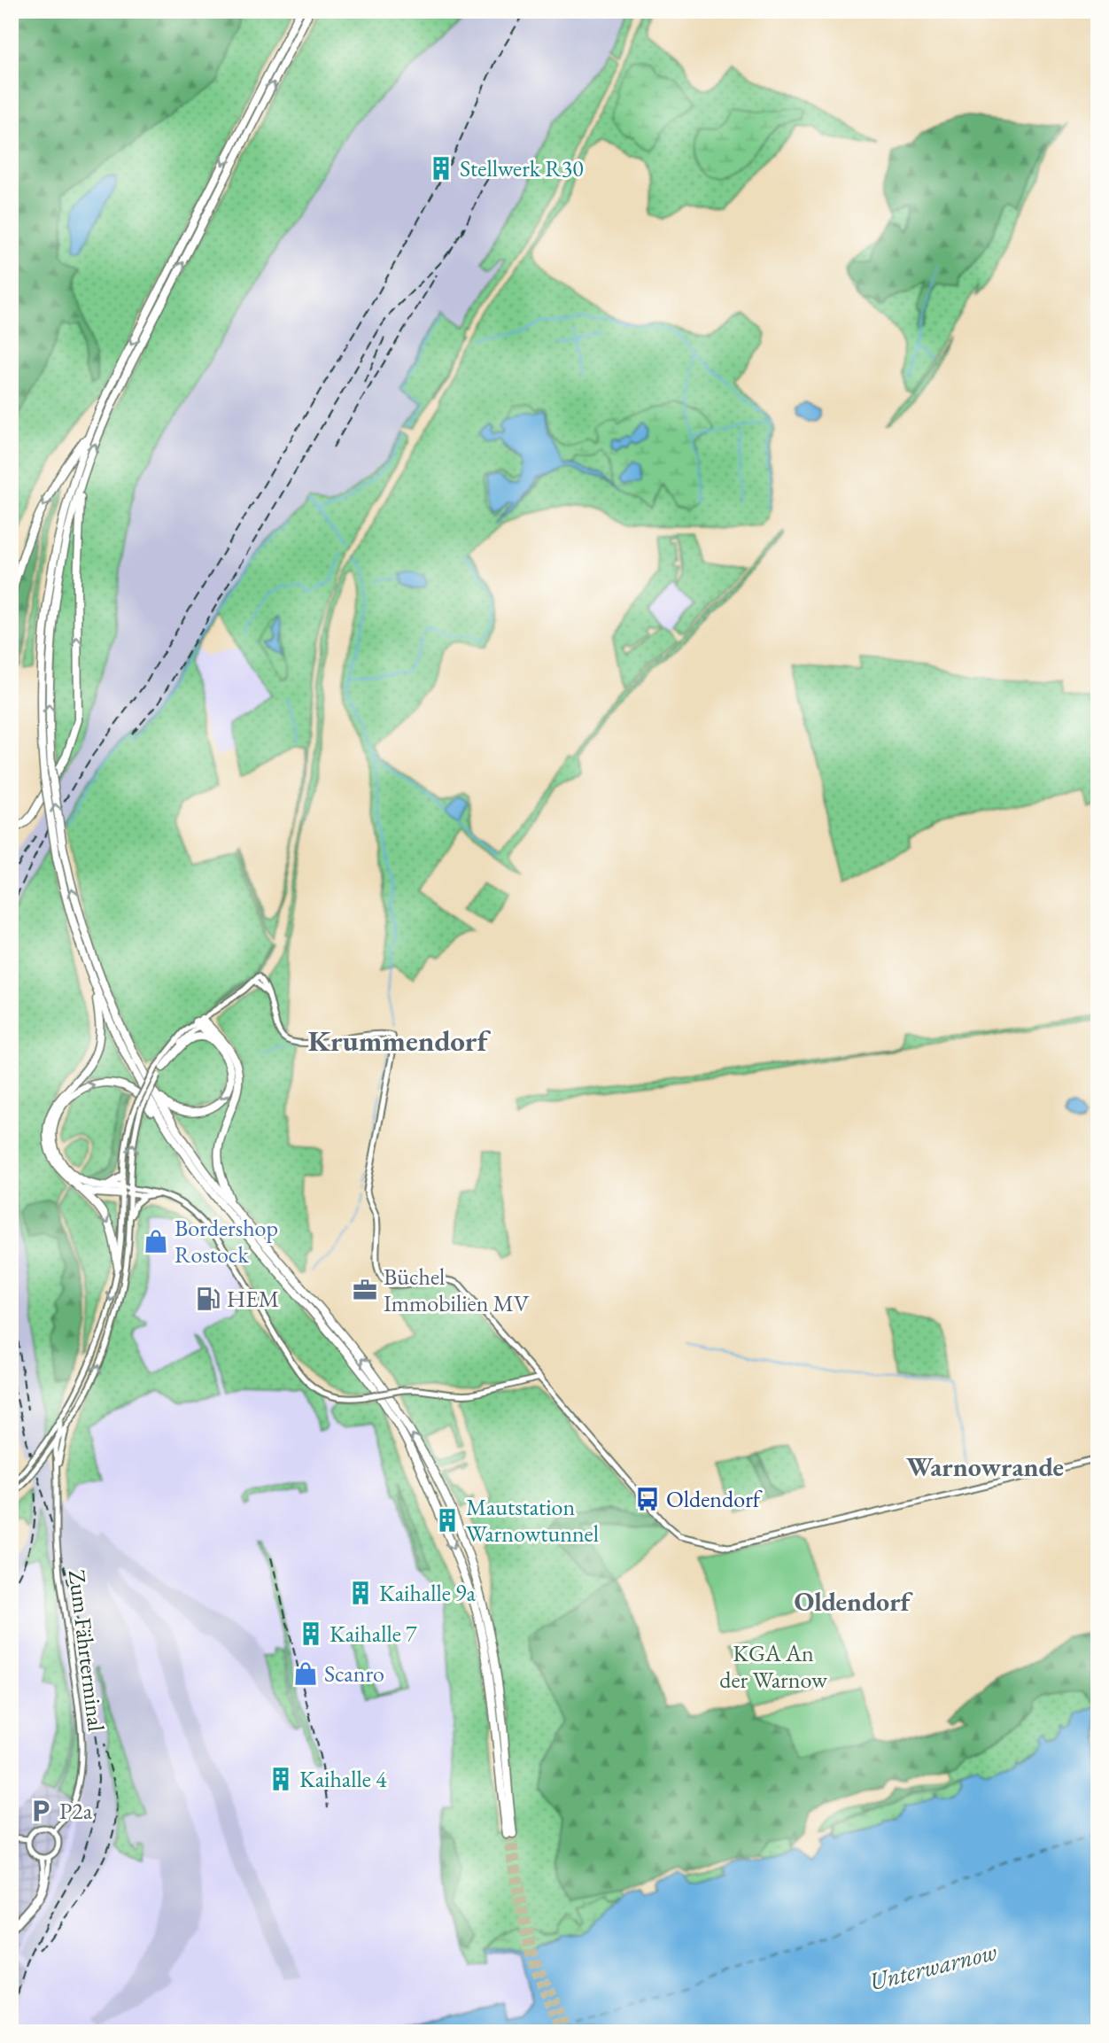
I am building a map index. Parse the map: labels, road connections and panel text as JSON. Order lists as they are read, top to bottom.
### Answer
{
  "streets": {
    "street": ["Zum Fährterminal"]
  },
  "districts": ["Krummendorf", "Warnowrande", "Oldendorf"],
  "water": ["Unterwarnow"],
  "parks": ["KGA An der Warnow"],
  "places": {
    "building": [
      "Stellwerk R30",
      "Mautstation Warnowtunnel",
      "Kaihalle 9a",
      "Kaihalle 7",
      "Kaihalle 4"
    ],
    "shop": ["Bordershop Rostock", "Scanro"],
    "office": ["Büchel Immobilien MV"],
    "fuel station": ["HEM"],
    "bus stop": ["Oldendorf"],
    "parking": ["P2a"]
  }
}
